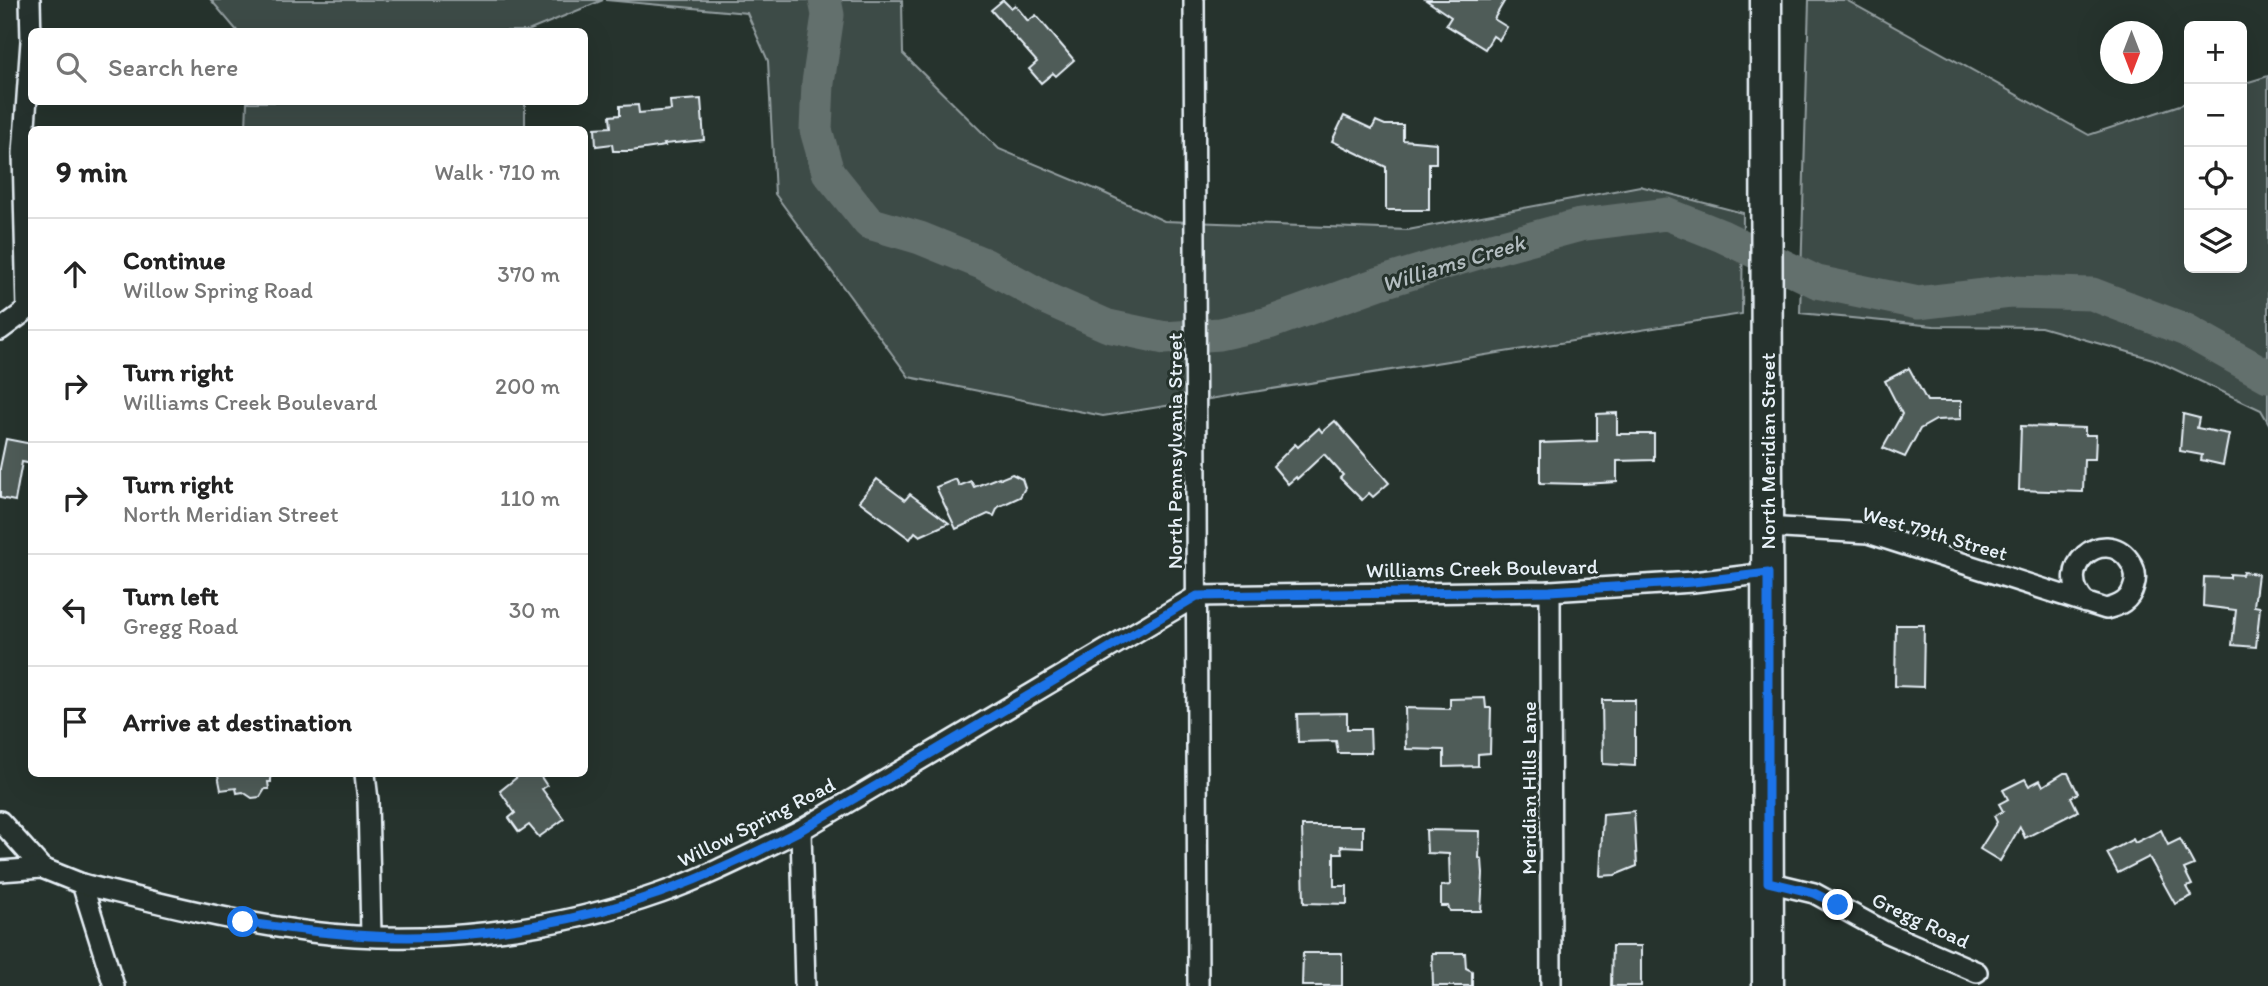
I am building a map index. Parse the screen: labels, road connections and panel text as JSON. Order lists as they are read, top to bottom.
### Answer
{
  "streets": {
    "main road": ["North Meridian Street"],
    "street": [
      "North Pennsylvania Street",
      "West 79th Street",
      "Williams Creek Boulevard",
      "Meridian Hills Lane",
      "Willow Spring Road",
      "Gregg Road"
    ]
  },
  "crossings": [
    ["North Pennsylvania Street", "Williams Creek Boulevard"],
    ["North Pennsylvania Street", "Willow Spring Road"],
    ["North Meridian Street", "West 79th Street"],
    ["North Meridian Street", "Williams Creek Boulevard"],
    ["North Meridian Street", "Gregg Road"],
    ["Williams Creek Boulevard", "Meridian Hills Lane"],
    ["Williams Creek Boulevard", "Willow Spring Road"]
  ],
  "water": ["Williams Creek"],
  "north": "bottom",
  "page": {
    "map_buttons": ["+", "−"],
    "search": "Search here",
    "heading": ["9 min", "Walk · 710 m"],
    "list": [
      ["Continue", "Willow Spring Road", "370 m"],
      ["Turn right", "Williams Creek Boulevard", "200 m"],
      ["Turn right", "North Meridian Street", "110 m"],
      ["Turn left", "Gregg Road", "30 m"],
      "Arrive at destination"
    ]
  }
}
